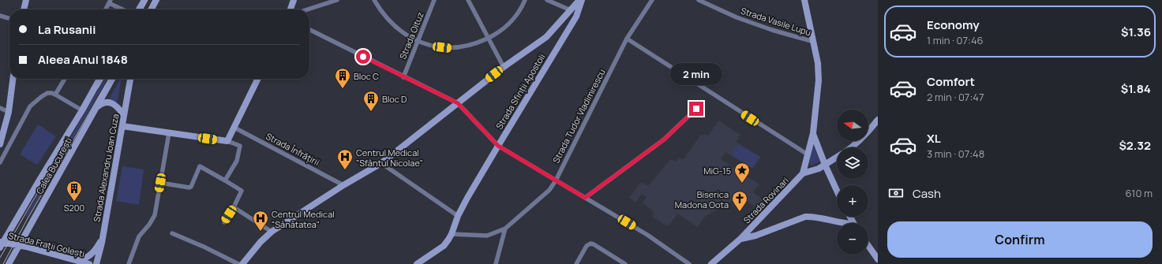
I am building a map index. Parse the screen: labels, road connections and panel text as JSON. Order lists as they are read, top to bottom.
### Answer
{
  "streets": {
    "street": [
      "Strada Vasile Lupu",
      "Strada Oituz",
      "Strada Sfinții Apostoli",
      "Strada Tudor Vladimirescu",
      "Strada Înfrățirii",
      "Calea București",
      "Strada Alexandru Ioan Cuza",
      "Strada Rovinari",
      "Strada Frații Golești"
    ]
  },
  "crossings": [
    ["Calea București", "Strada Frații Golești"]
  ],
  "places": {
    "building": ["Bloc C", "Bloc D", "S200"],
    "hospital": ["Centrul Medical \"Sfântul Nicolae\"", "Centrul Medical \"Sănătatea\""],
    "place": ["MiG-15"],
    "church": ["Biserica Madona Oota"]
  },
  "north": "left",
  "page": {
    "list": [
      {
        "name": "Economy",
        "note": "1 min · 07:46",
        "value": "$1.36"
      },
      {
        "name": "Comfort",
        "note": "2 min · 07:47",
        "value": "$1.84"
      },
      {
        "name": "XL",
        "note": "3 min · 07:48",
        "value": "$2.32"
      }
    ],
    "banner": ["La Rusanii", "Aleea Anul 1848"],
    "bubble": "2 min",
    "map_buttons": ["+", "−"],
    "pay": ["Cash", "610 m"],
    "buttons": "Confirm"
  }
}
